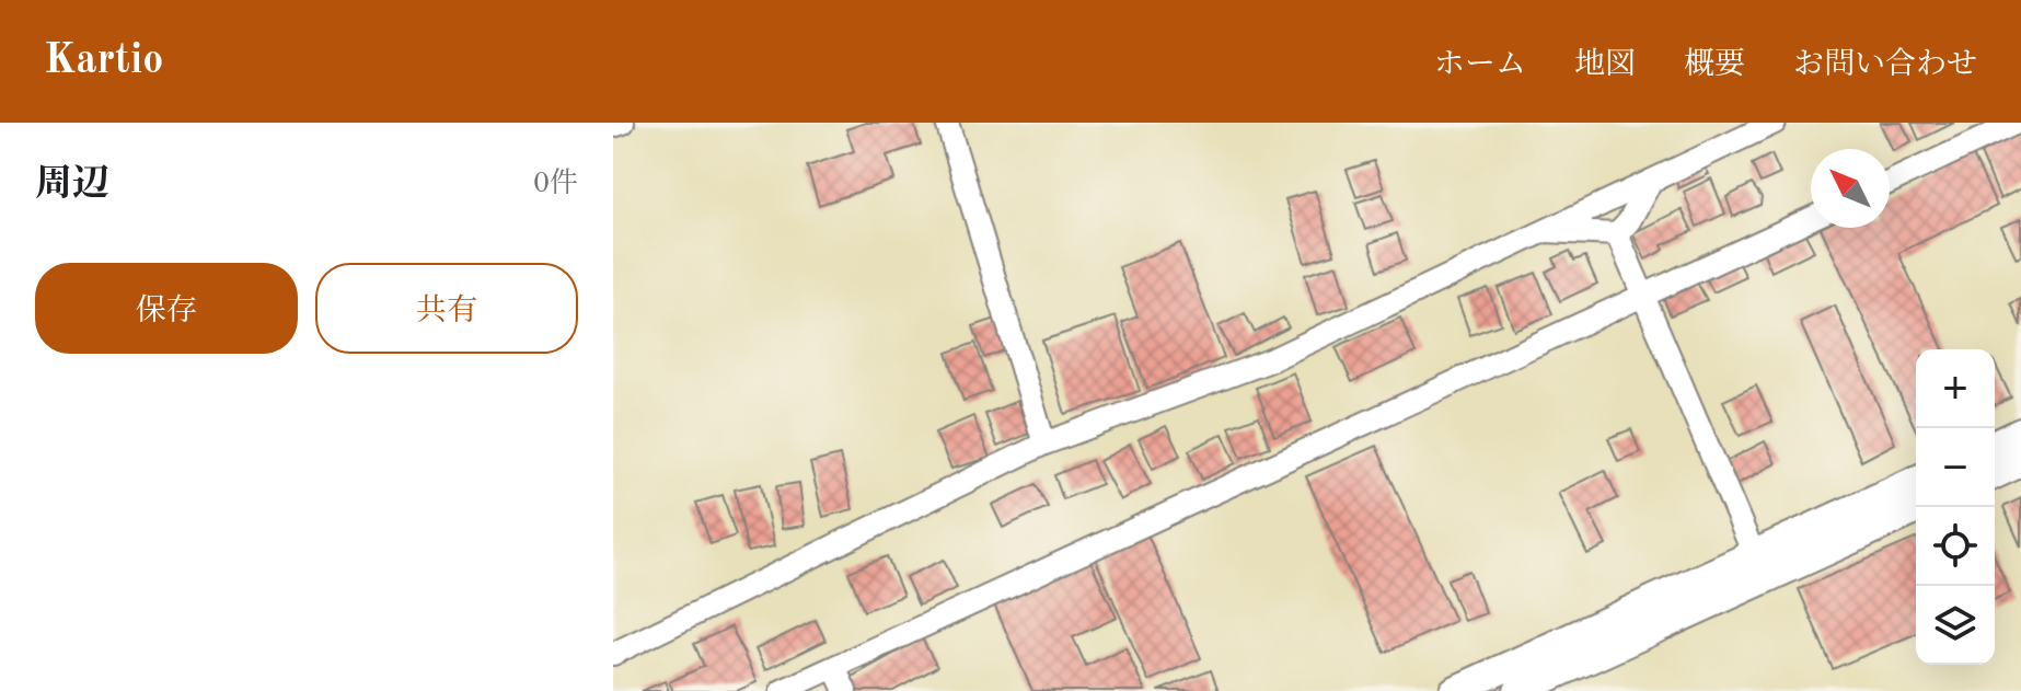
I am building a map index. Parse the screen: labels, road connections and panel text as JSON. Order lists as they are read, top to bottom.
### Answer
{
  "north": "top left",
  "page": {
    "header": "Kartio",
    "nav": [
      "ホーム",
      "地図",
      "概要",
      "お問い合わせ"
    ],
    "heading": ["周辺", "0件"],
    "buttons": ["保存", "共有"],
    "map_buttons": ["+", "−"]
  }
}
